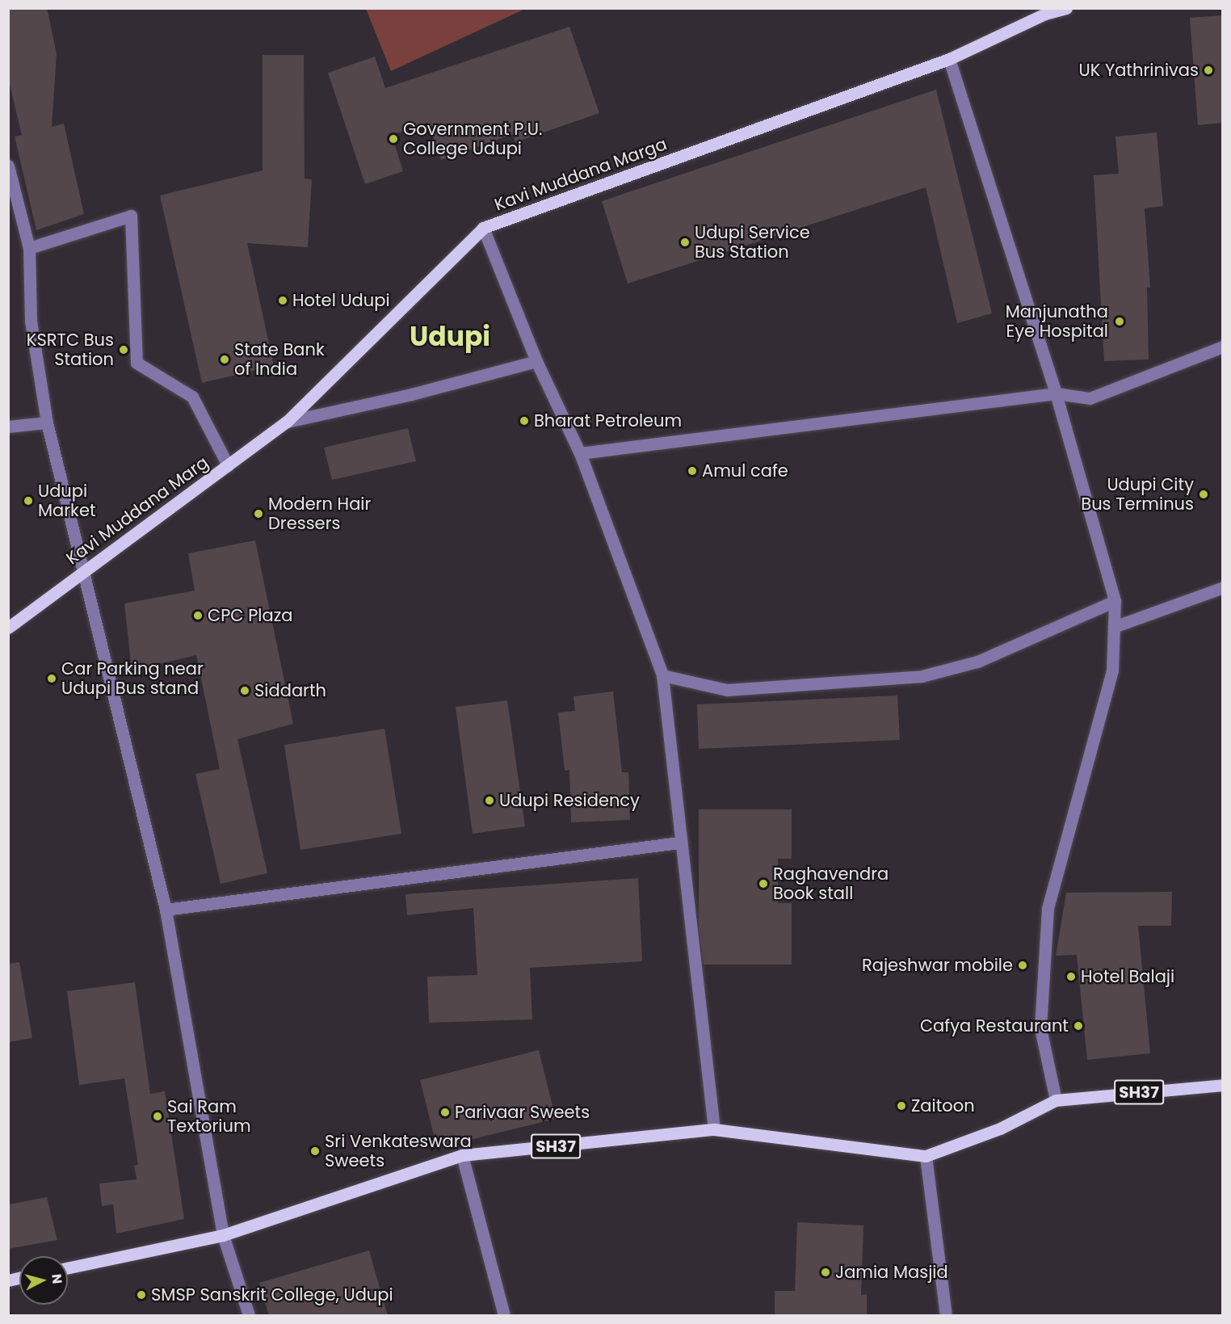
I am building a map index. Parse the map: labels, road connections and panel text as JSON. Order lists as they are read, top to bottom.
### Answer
{
  "streets": {
    "main road": ["Kavi Muddana Marga", "Kavi Muddana Marg", "SH37"]
  },
  "crossings": [
    ["Kavi Muddana Marga", "Kavi Muddana Marg"]
  ],
  "districts": ["Udupi"],
  "places": [
    "UK Yathrinivas",
    "Government P.U. College Udupi",
    "Udupi Service Bus Station",
    "Hotel Udupi",
    "Manjunatha Eye Hospital",
    "KSRTC Bus Station",
    "State Bank of India",
    "Bharat Petroleum",
    "Amul cafe",
    "Udupi City Bus Terminus",
    "Udupi Market",
    "Modern Hair Dressers",
    "CPC Plaza",
    "Car Parking near Udupi Bus stand",
    "Siddarth",
    "Udupi Residency",
    "Raghavendra Book stall",
    "Rajeshwar mobile",
    "Hotel Balaji",
    "Cafya Restaurant",
    "Zaitoon",
    "Parivaar Sweets",
    "Sai Ram Textorium",
    "Sri Venkateswara Sweets",
    "Jamia Masjid",
    "SMSP Sanskrit College, Udupi"
  ],
  "north": "right"
}
